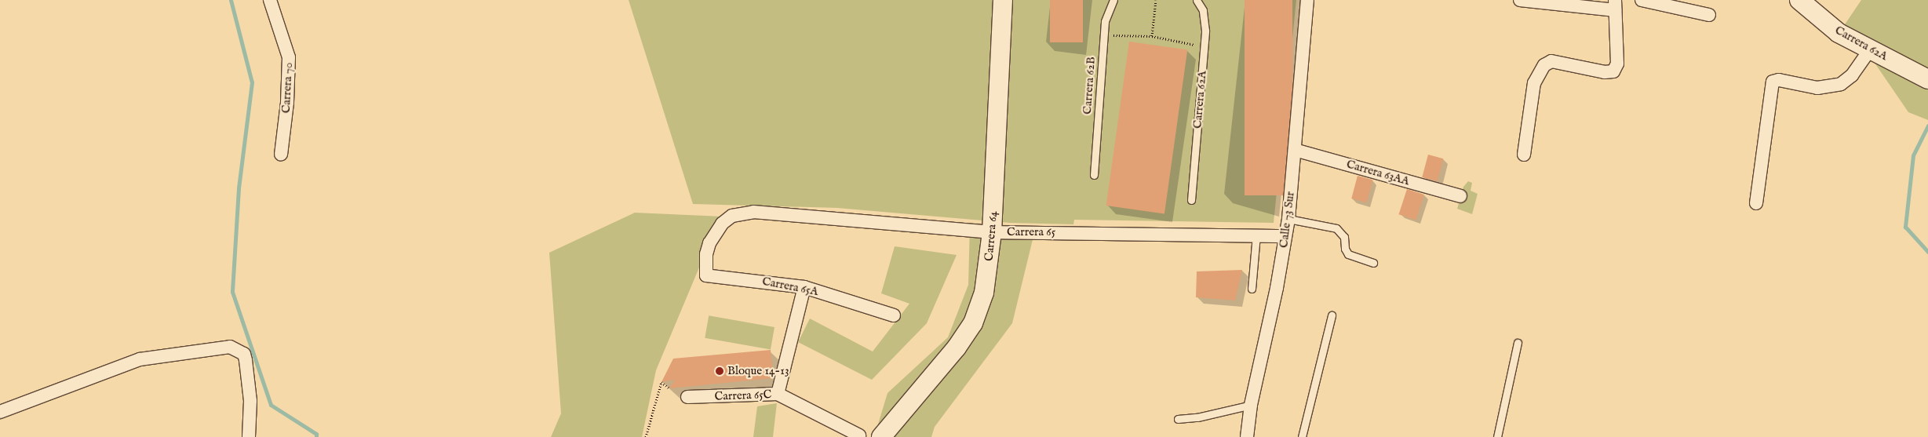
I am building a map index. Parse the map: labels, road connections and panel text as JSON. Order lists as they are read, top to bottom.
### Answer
{
  "streets": {
    "street": [
      "Carrera 62A",
      "Carrera 70",
      "Carrera 63AA",
      "Calle 73 Sur",
      "Carrera 65",
      "Carrera 64",
      "Carrera 65A",
      "Carrera 65C"
    ],
    "lane": ["Carrera 62B"]
  },
  "crossings": [
    ["Carrera 63AA", "Calle 73 Sur"],
    ["Calle 73 Sur", "Carrera 65"],
    ["Carrera 65", "Carrera 64"],
    ["Carrera 65", "Carrera 65A"]
  ],
  "places": ["Bloque 14-13"]
}
